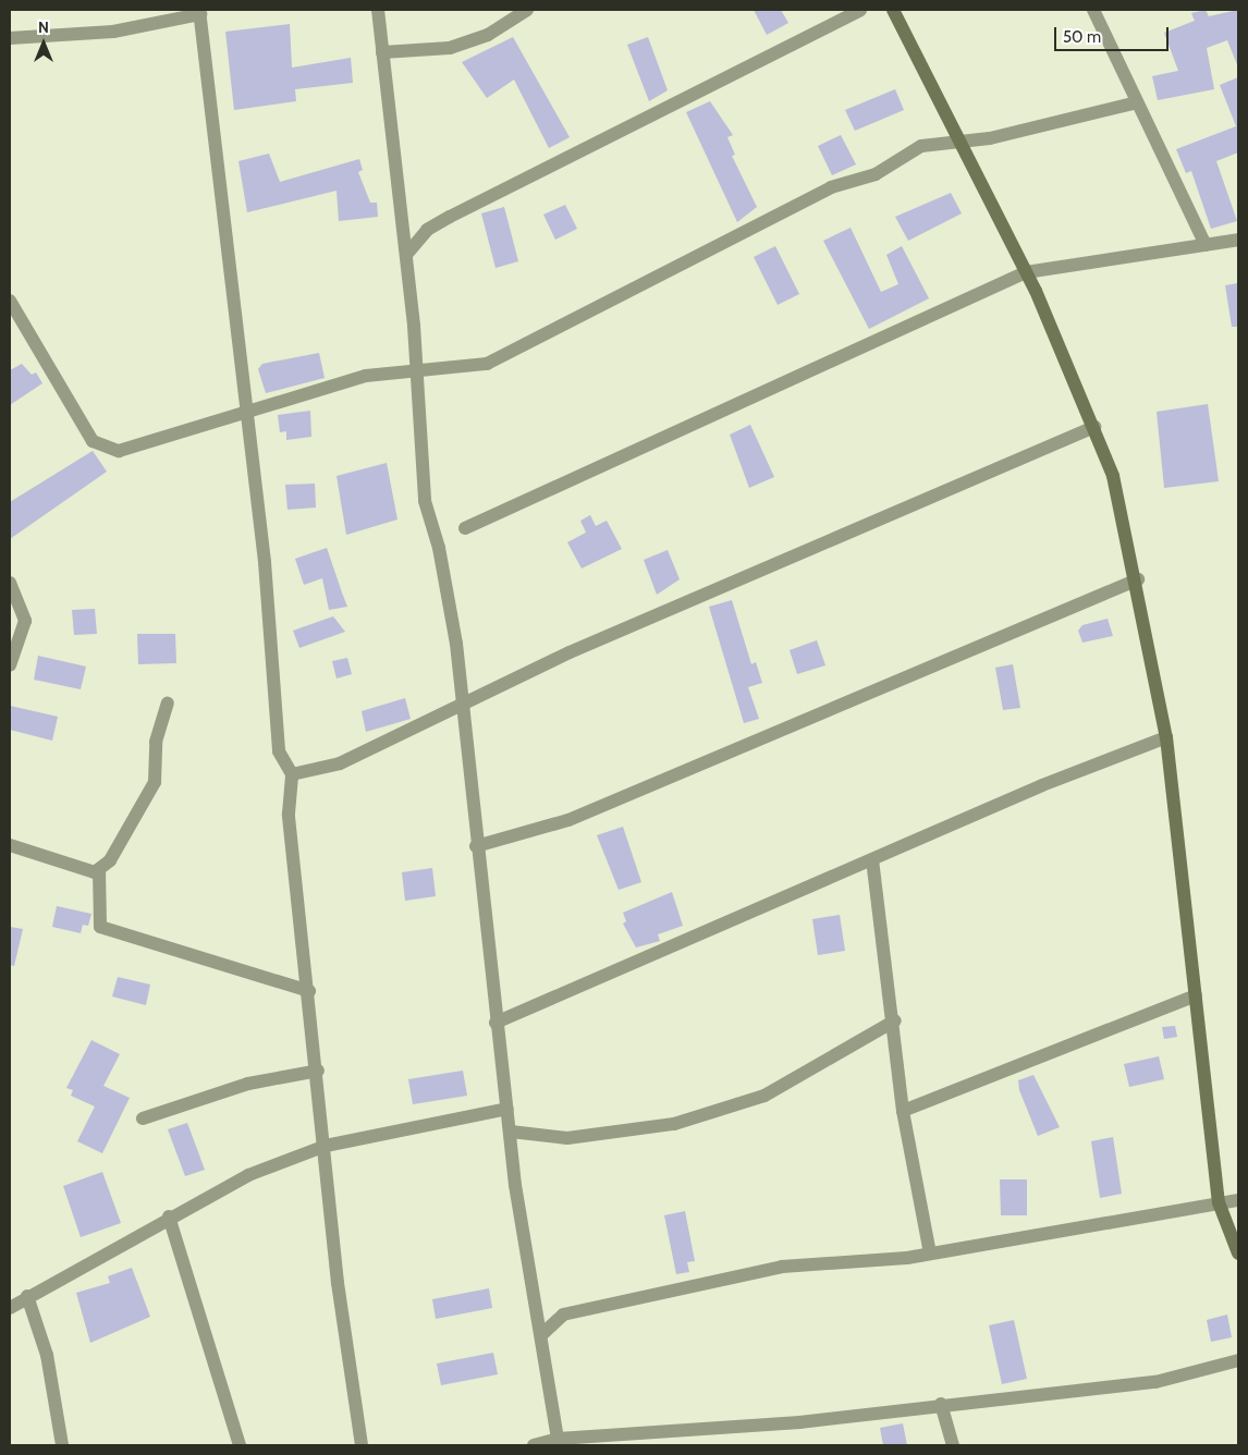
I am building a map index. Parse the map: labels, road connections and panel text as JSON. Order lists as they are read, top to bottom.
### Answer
{
  "scale_bar": "50 m",
  "north": "top"
}
